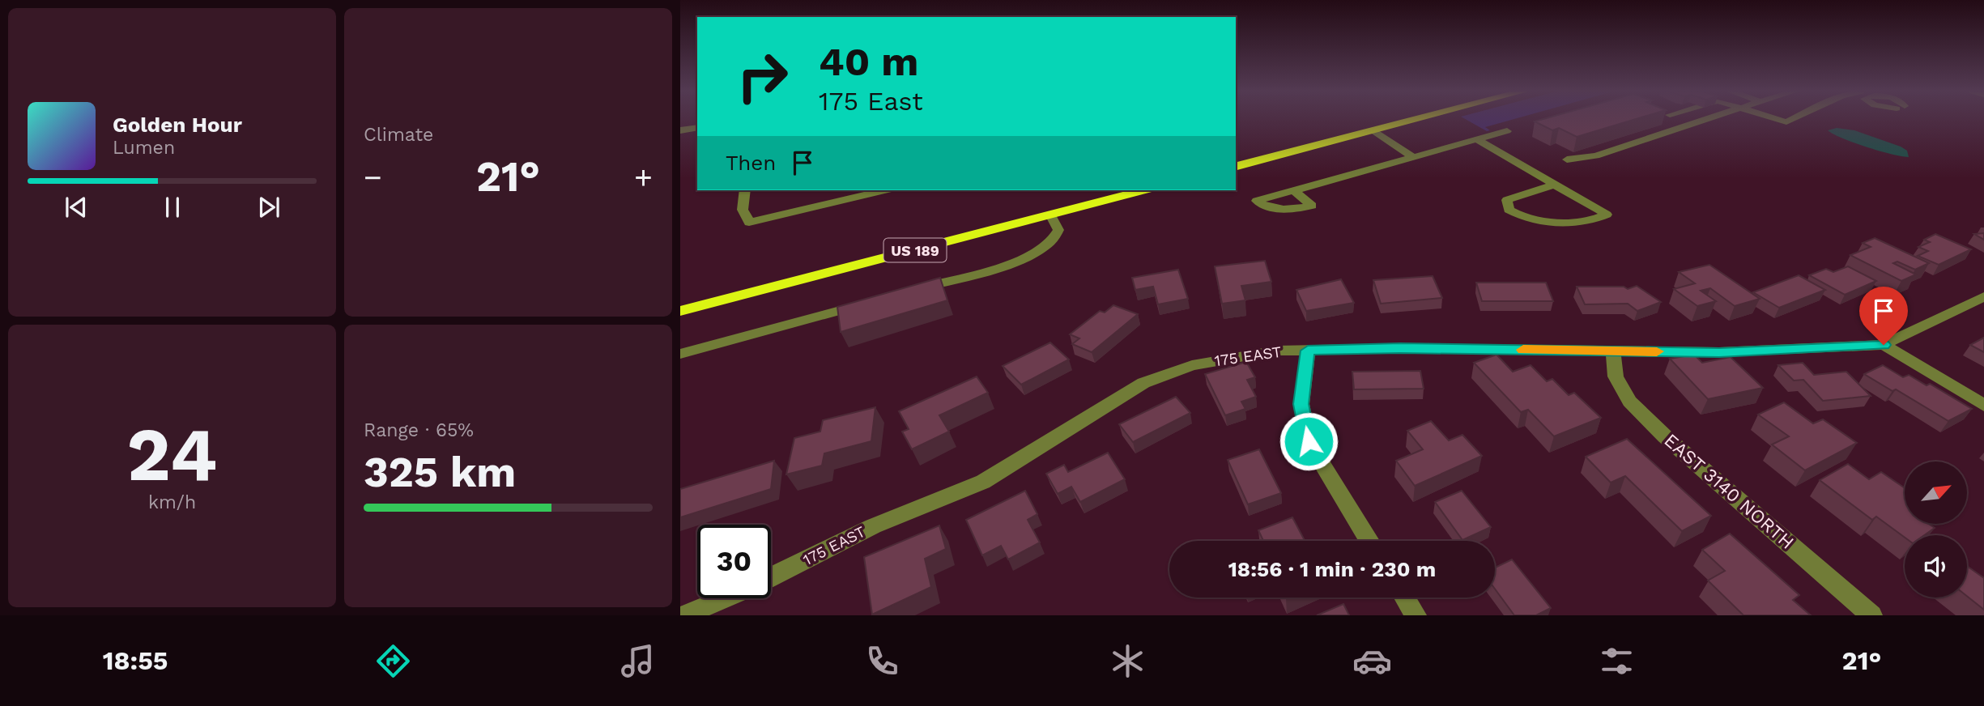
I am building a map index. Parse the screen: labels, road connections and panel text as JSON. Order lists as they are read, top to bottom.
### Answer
{
  "streets": {
    "highway": ["US 189"],
    "street": ["175 EAST", "EAST 3140 NORTH"]
  },
  "crossings": [
    ["175 EAST", "EAST 3140 NORTH"]
  ],
  "north": "top right",
  "page": {
    "tile": [
      "Climate",
      ["24", "km/h"],
      ["Range · 65%", "325 km"]
    ],
    "turn": ["40 m", "175 East"],
    "song": ["Golden Hour", "Lumen"],
    "then": "Then",
    "heat": ["−", "21°", "+"],
    "limit": "30",
    "trip": "18:56 · 1 min · 230 m",
    "tabs": ["18:55", "21°"]
  }
}
